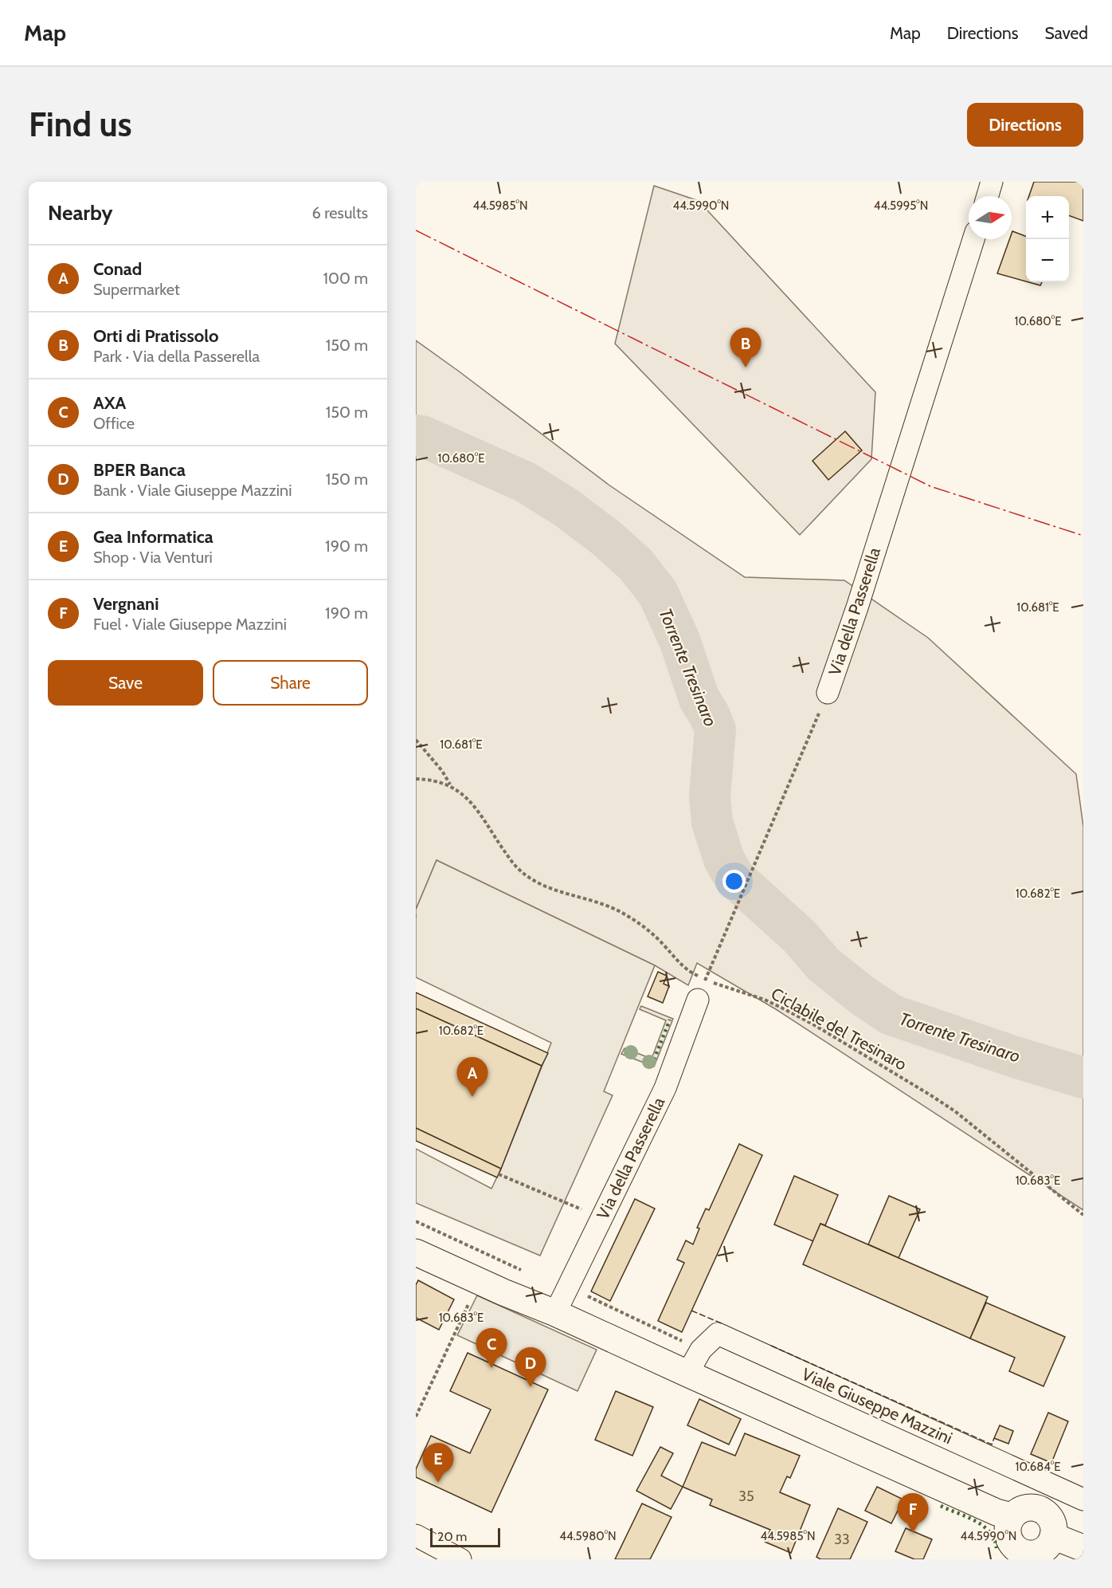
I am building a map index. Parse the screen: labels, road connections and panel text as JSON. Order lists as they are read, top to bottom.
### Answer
{
  "streets": {
    "street": ["Via della Passerella", "Viale Giuseppe Mazzini"],
    "path": ["Ciclabile del Tresinaro"]
  },
  "crossings": [
    ["Via della Passerella", "Ciclabile del Tresinaro"]
  ],
  "water": ["Torrente Tresinaro"],
  "house_numbers": ["35", "33"],
  "scale_bar": "20 m",
  "north": "right",
  "page": {
    "header": "Map",
    "nav": ["Map", "Directions", "Saved"],
    "buttons": [
      "Directions",
      ["Save", "Share"]
    ],
    "title": "Find us",
    "heading": ["Nearby", "6 results"],
    "map_buttons": ["+", "−"],
    "list": [
      {
        "mark": "A",
        "name": "Conad",
        "note": "Supermarket",
        "value": "100 m"
      },
      {
        "mark": "B",
        "name": "Orti di Pratissolo",
        "note": "Park · Via della Passerella",
        "value": "150 m"
      },
      {
        "mark": "C",
        "name": "AXA",
        "note": "Office",
        "value": "150 m"
      },
      {
        "mark": "D",
        "name": "BPER Banca",
        "note": "Bank · Viale Giuseppe Mazzini",
        "value": "150 m"
      },
      {
        "mark": "E",
        "name": "Gea Informatica",
        "note": "Shop · Via Venturi",
        "value": "190 m"
      },
      {
        "mark": "F",
        "name": "Vergnani",
        "note": "Fuel · Viale Giuseppe Mazzini",
        "value": "190 m"
      }
    ],
    "pins": [
      "B",
      "A",
      "C",
      "D",
      "E",
      "F"
    ],
    "scale": "20 m"
  },
  "coordinates": [
    "44.5985°N",
    "44.5990°N",
    "44.5995°N",
    "10.680°E",
    "10.681°E",
    "10.682°E",
    "10.683°E",
    "10.684°E",
    "44.5980°N"
  ]
}
